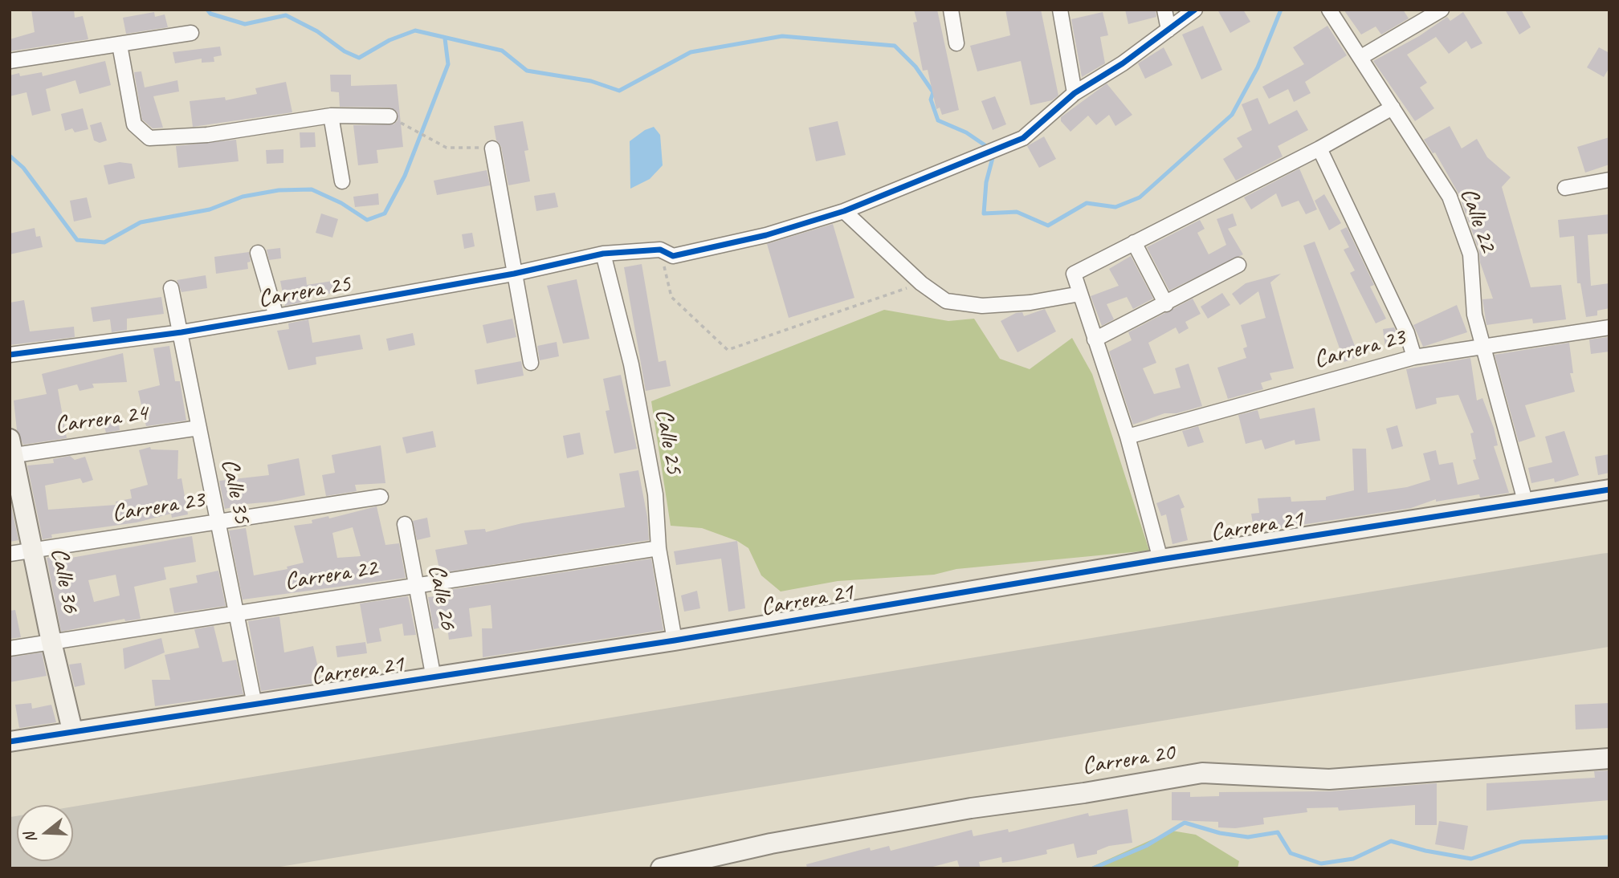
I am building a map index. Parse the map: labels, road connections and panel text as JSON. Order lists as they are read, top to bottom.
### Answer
{
  "streets": {
    "street": [
      "Calle 22",
      "Carrera 25",
      "Carrera 23",
      "Carrera 24",
      "Calle 25",
      "Calle 35",
      "Carrera 21",
      "Carrera 22",
      "Calle 36",
      "Calle 26",
      "Carrera 20"
    ]
  },
  "crossings": [
    ["Calle 22", "Carrera 23"],
    ["Calle 22", "Carrera 21"],
    ["Carrera 25", "Calle 25"],
    ["Carrera 25", "Calle 35"],
    ["Carrera 23", "Calle 35"],
    ["Carrera 23", "Calle 36"],
    ["Carrera 24", "Calle 35"],
    ["Carrera 24", "Calle 36"],
    ["Calle 25", "Carrera 21"],
    ["Calle 25", "Carrera 22"],
    ["Calle 35", "Carrera 21"],
    ["Calle 35", "Carrera 22"],
    ["Carrera 21", "Calle 36"],
    ["Carrera 21", "Calle 26"],
    ["Carrera 22", "Calle 36"],
    ["Carrera 22", "Calle 26"]
  ],
  "north": "left"
}
